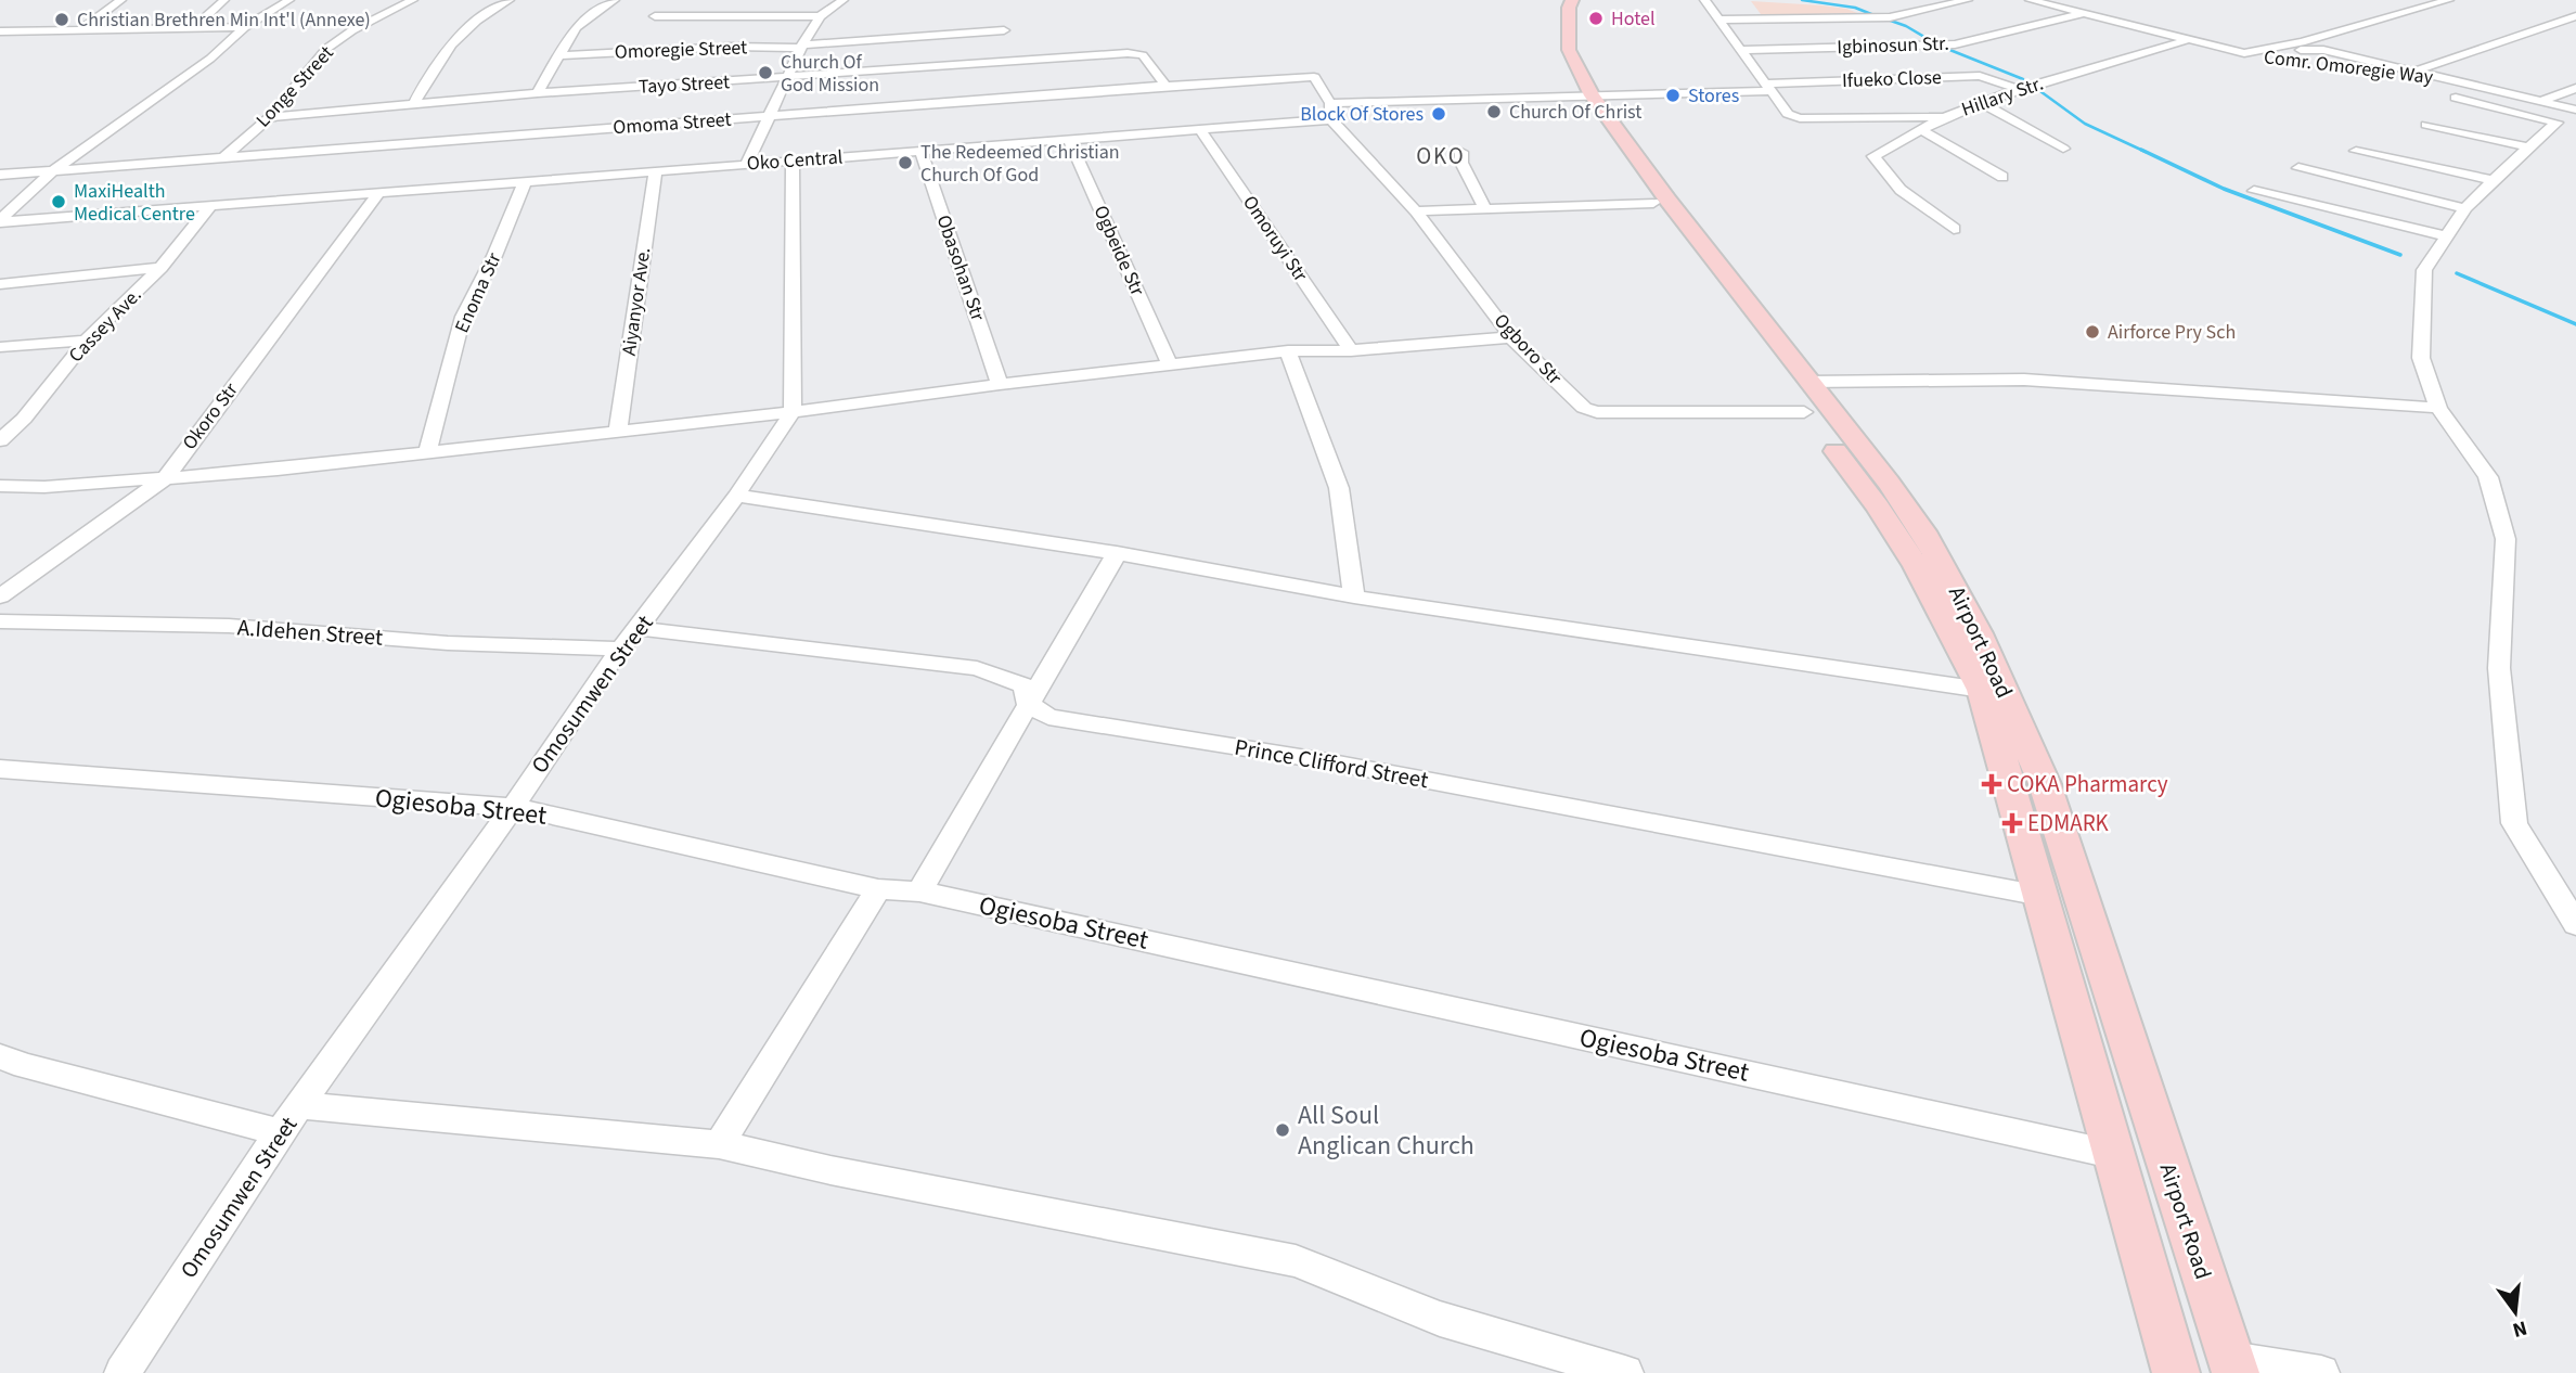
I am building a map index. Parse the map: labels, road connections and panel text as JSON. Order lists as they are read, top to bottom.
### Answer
{
  "streets": {
    "main road": ["Airport Road"],
    "street": [
      "Igbinosun Str.",
      "Omoregie Street",
      "Comr. Omoregie Way",
      "Ifueko Close",
      "Tayo Street",
      "Longe Street",
      "Hillary Str.",
      "Omoma Street",
      "Oko Central",
      "Omoruyi Str",
      "Ogbeide Str",
      "Obasohan Str",
      "Enoma Str",
      "Aiyanyor Ave.",
      "Cassey Ave.",
      "Ogboro Str",
      "Okoro Str",
      "A.Idehen Street",
      "Omosumwen Street",
      "Prince Clifford Street",
      "Ogiesoba Street"
    ]
  },
  "crossings": [
    ["Igbinosun Str.", "Comr. Omoregie Way"],
    ["Comr. Omoregie Way", "Hillary Str."],
    ["Ifueko Close", "Hillary Str."],
    ["Ifueko Close", "Oko Central"],
    ["Ifueko Close", "Airport Road"],
    ["Tayo Street", "Longe Street"],
    ["Tayo Street", "Omoma Street"],
    ["Longe Street", "Omoma Street"],
    ["Omoma Street", "Oko Central"],
    ["Omoma Street", "Ogboro Str"],
    ["Oko Central", "Omoruyi Str"],
    ["Oko Central", "Ogbeide Str"],
    ["Oko Central", "Obasohan Str"],
    ["Oko Central", "Enoma Str"],
    ["Oko Central", "Aiyanyor Ave."],
    ["Oko Central", "Cassey Ave."],
    ["Oko Central", "Ogboro Str"],
    ["Oko Central", "Okoro Str"],
    ["Oko Central", "Airport Road"],
    ["Ogboro Str", "Airport Road"],
    ["A.Idehen Street", "Omosumwen Street"],
    ["Airport Road", "Prince Clifford Street"],
    ["Airport Road", "Ogiesoba Street"],
    ["Omosumwen Street", "Prince Clifford Street"],
    ["Omosumwen Street", "Ogiesoba Street"]
  ],
  "districts": ["OKO"],
  "places": {
    "other": [
      "Hotel",
      "Christian Brethren Min Int'l (Annexe)",
      "Church Of God Mission",
      "Stores",
      "Church Of Christ",
      "Block Of Stores",
      "The Redeemed Christian Church Of God",
      "MaxiHealth Medical Centre",
      "Airforce Pry Sch",
      "All Soul Anglican Church"
    ],
    "health": ["COKA Pharmarcy", "EDMARK"]
  },
  "north": "bottom"
}
